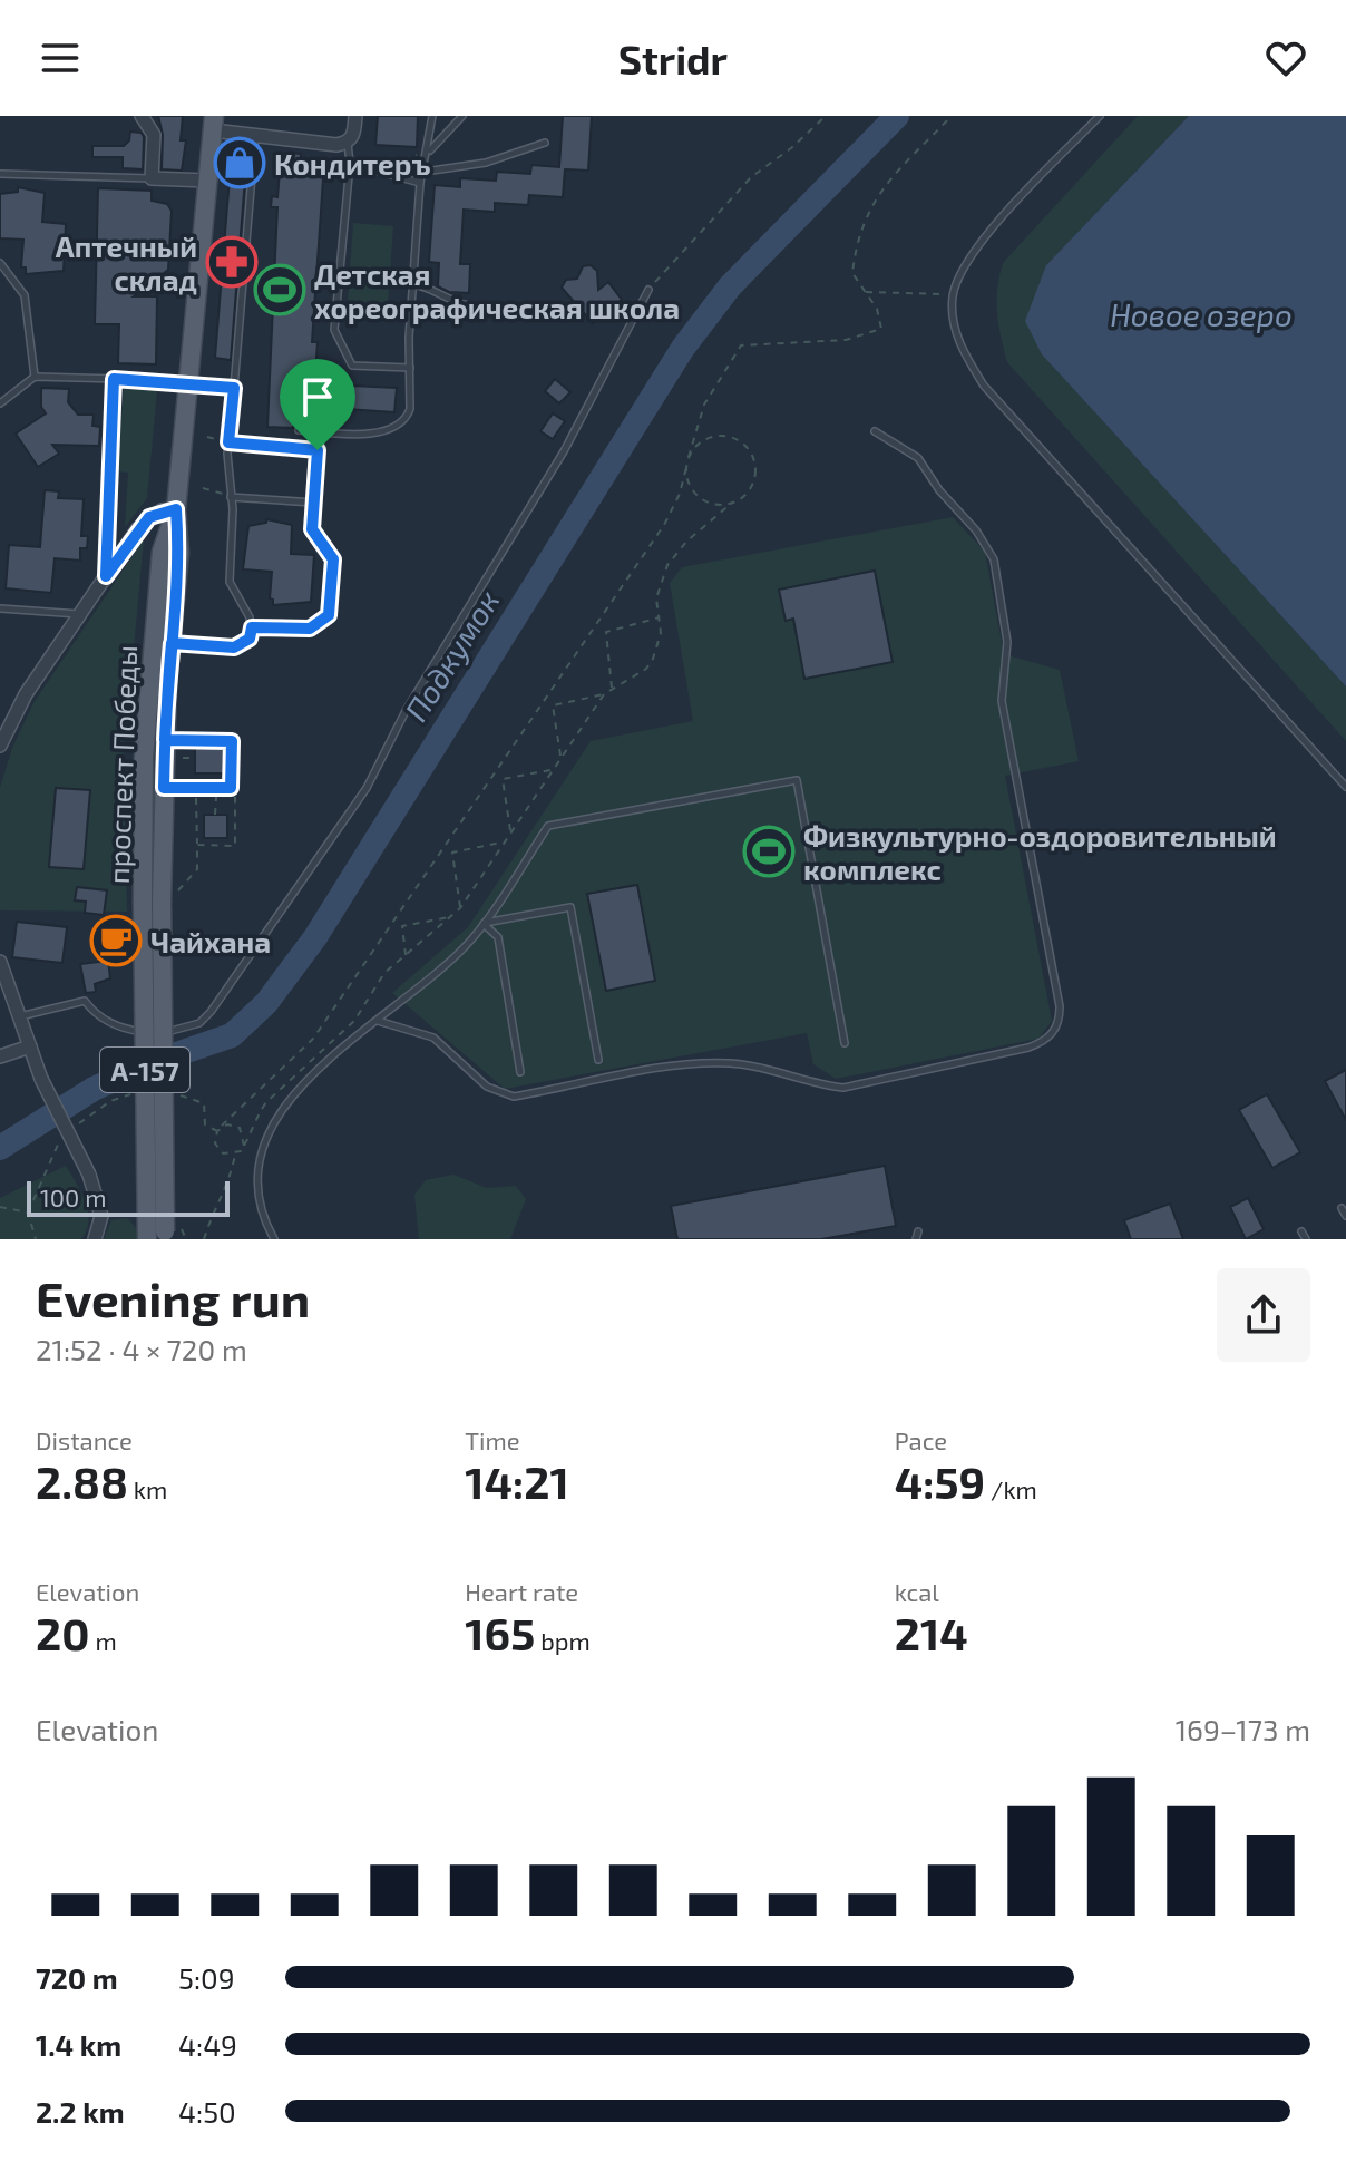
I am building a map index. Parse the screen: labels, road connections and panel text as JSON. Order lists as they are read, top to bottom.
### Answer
{
  "streets": {
    "main road": ["проспект Победы", "А-157"]
  },
  "water": ["Новое озеро", "Подкумок"],
  "places": {
    "shop": ["Кондитеръ"],
    "pharmacy": ["Аптечный склад"],
    "sports": ["Детская хореографическая школа", "Физкультурно-оздоровительный комплекс"],
    "cafe": ["Чайхана"]
  },
  "scale_bar": "100 m",
  "page": {
    "header": "Stridr",
    "scale": "100 m",
    "heading": ["Evening run", "21:52 · 4 × 720 m"],
    "stats": [
      ["Distance", "2.88 km"],
      ["Time", "14:21"],
      ["Pace", "4:59 /km"],
      ["Elevation", "20 m"],
      ["Heart rate", "165 bpm"],
      ["kcal", "214"]
    ],
    "chart": ["Elevation", "169–173 m"],
    "list": [
      {
        "name": "720 m",
        "note": "5:09"
      },
      {
        "name": "1.4 km",
        "note": "4:49"
      },
      {
        "name": "2.2 km",
        "note": "4:50"
      }
    ]
  }
}
